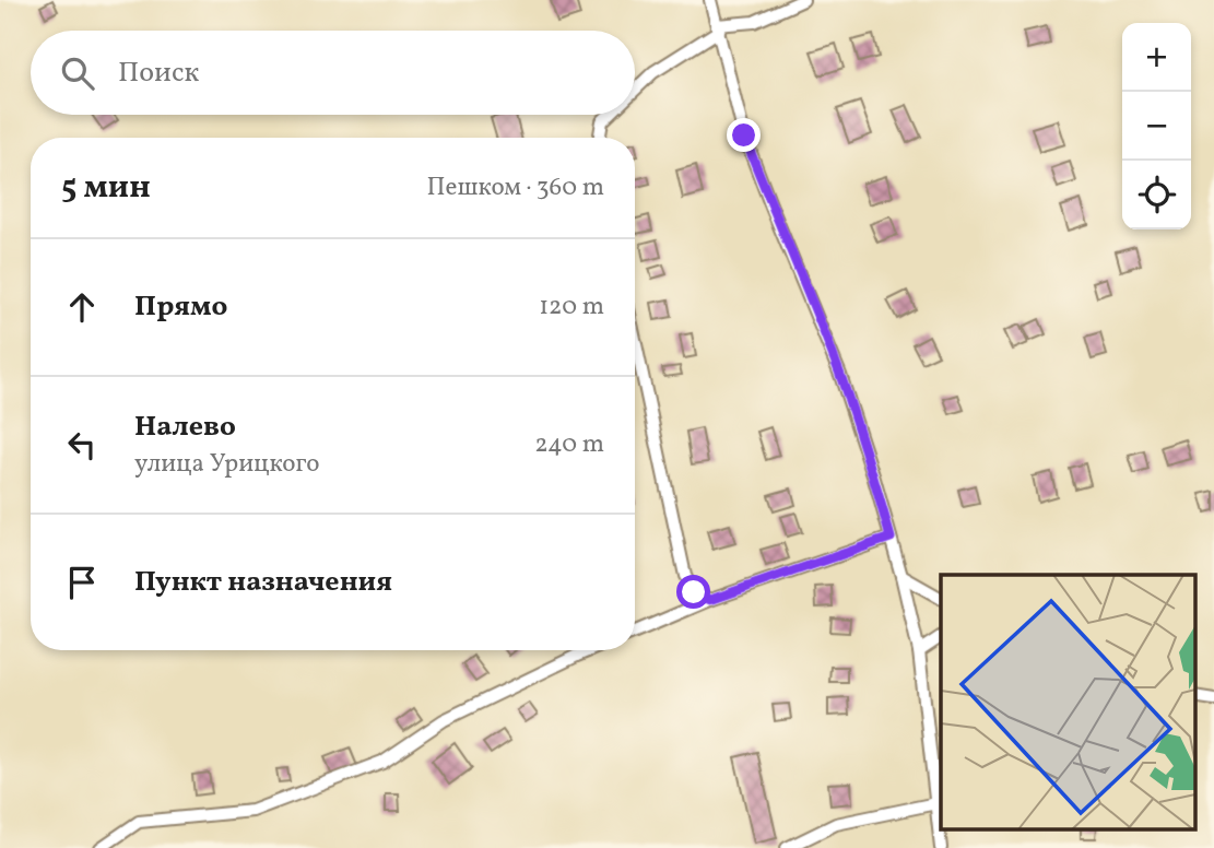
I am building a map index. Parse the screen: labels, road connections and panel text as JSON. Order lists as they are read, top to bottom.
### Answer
{
  "page": {
    "map_buttons": ["+", "−"],
    "search": "Поиск",
    "heading": ["5 мин", "Пешком · 360 m"],
    "list": [
      ["Прямо", "120 m"],
      ["Налево", "улица Урицкого", "240 m"],
      "Пункт назначения"
    ]
  }
}
